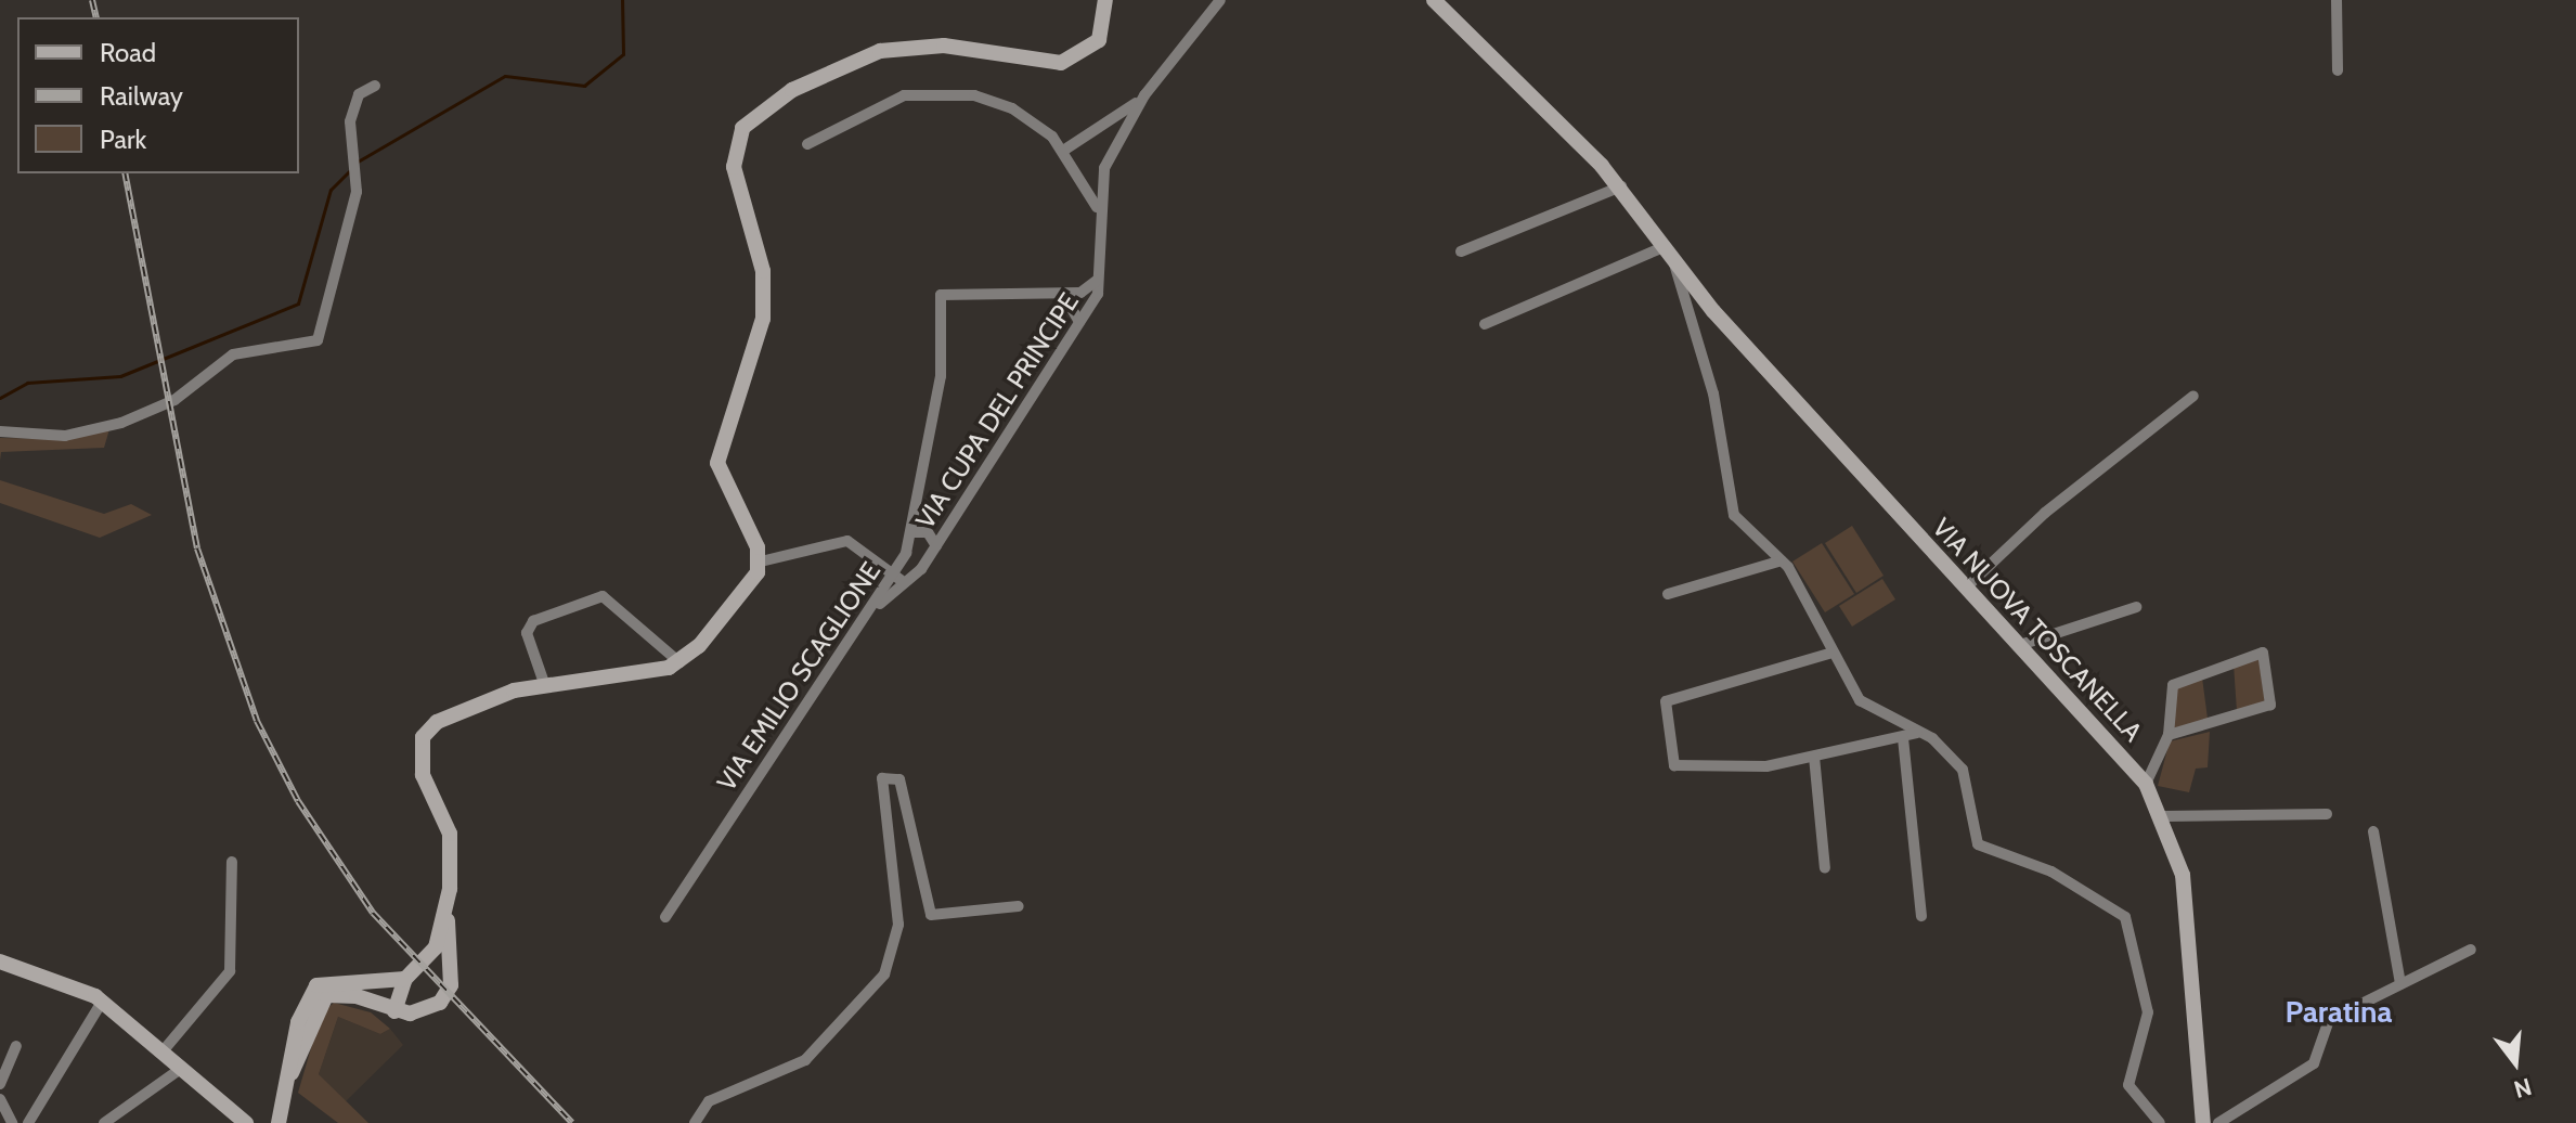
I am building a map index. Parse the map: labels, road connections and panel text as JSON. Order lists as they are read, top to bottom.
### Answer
{
  "streets": {
    "main road": ["VIA NUOVA TOSCANELLA"],
    "street": ["VIA CUPA DEL PRINCIPE", "VIA EMILIO SCAGLIONE"]
  },
  "crossings": [
    ["VIA CUPA DEL PRINCIPE", "VIA EMILIO SCAGLIONE"]
  ],
  "districts": ["Paratina"],
  "legend": ["Road", "Railway", "Park"],
  "north": "bottom"
}
